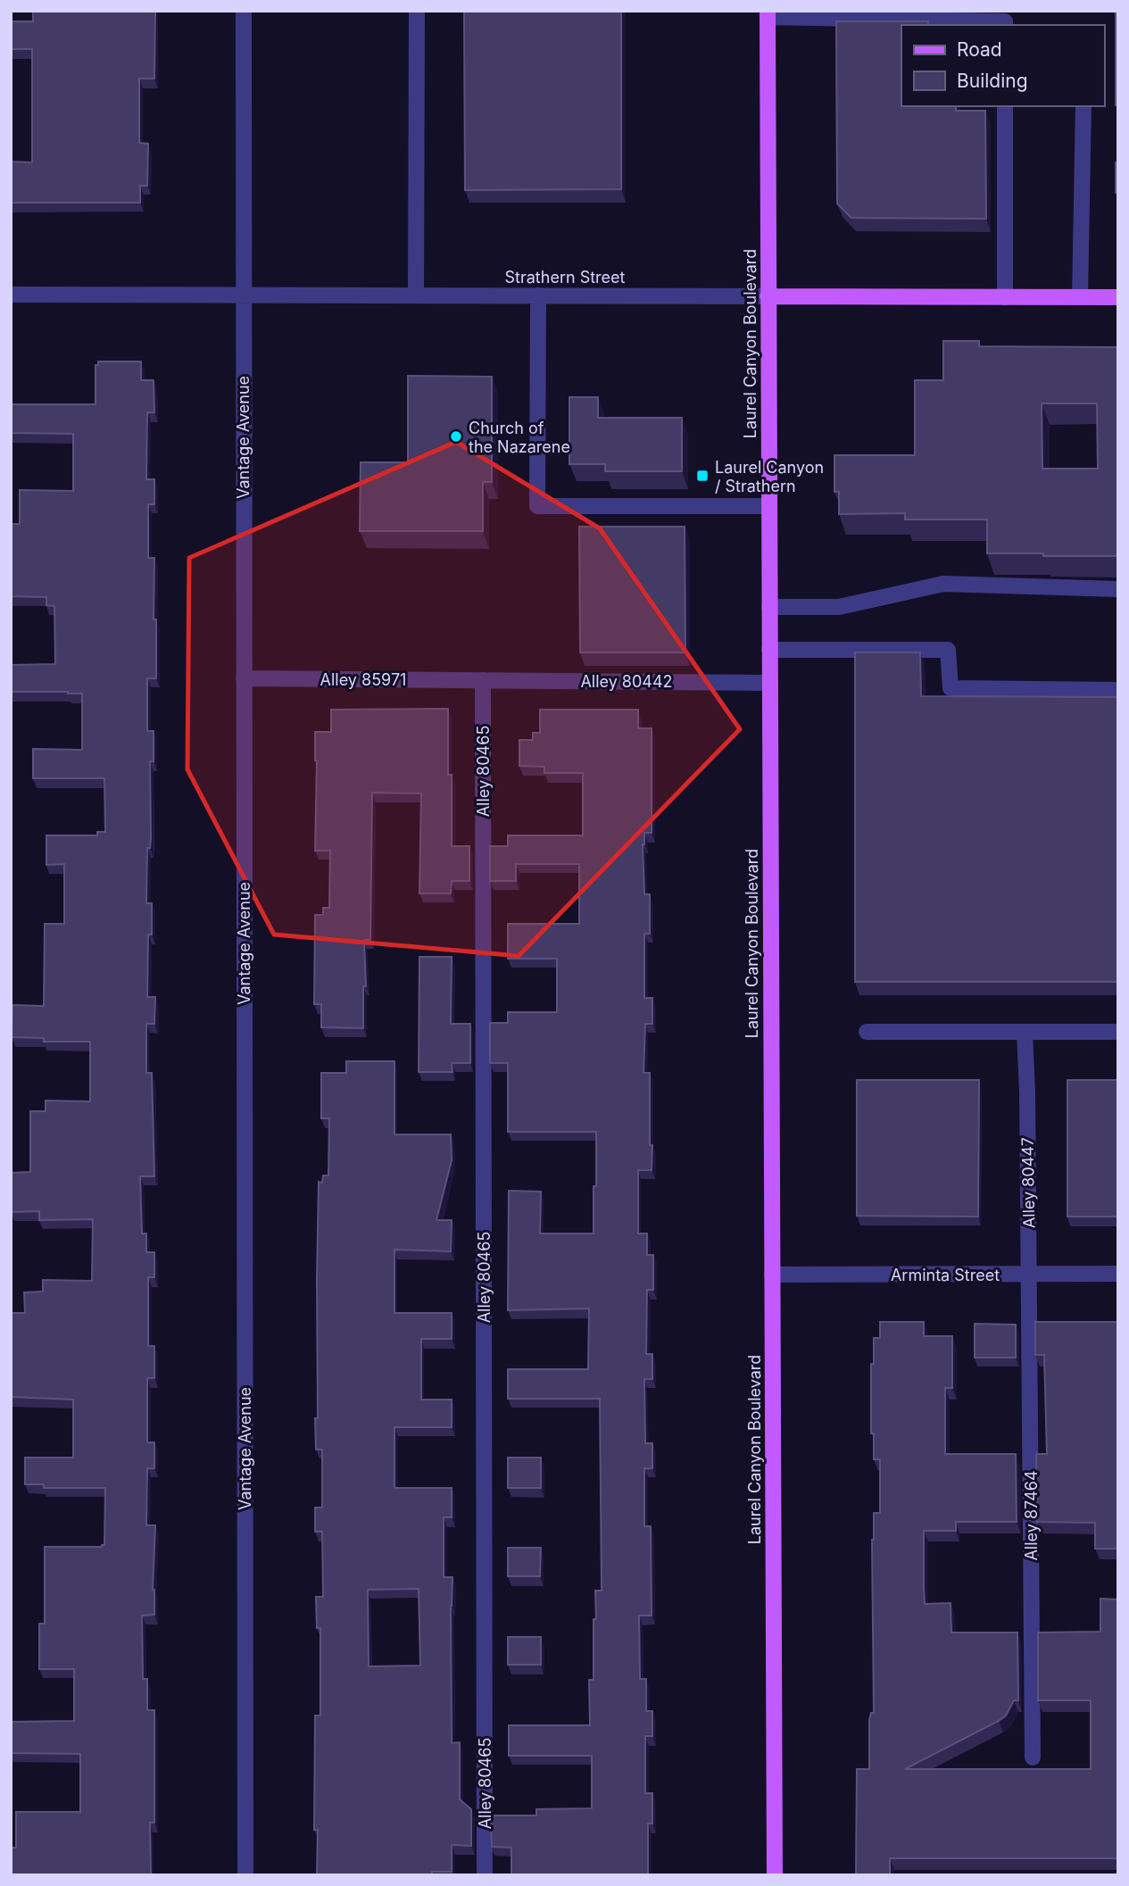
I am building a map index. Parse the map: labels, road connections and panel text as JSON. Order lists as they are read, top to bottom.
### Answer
{
  "streets": {
    "main road": ["Strathern Street", "Laurel Canyon Boulevard"],
    "street": [
      "Vantage Avenue",
      "Alley 85971",
      "Alley 80442",
      "Alley 80465",
      "Alley 80447",
      "Arminta Street",
      "Alley 87464"
    ]
  },
  "crossings": [
    ["Strathern Street", "Laurel Canyon Boulevard"],
    ["Strathern Street", "Vantage Avenue"],
    ["Laurel Canyon Boulevard", "Alley 80442"],
    ["Laurel Canyon Boulevard", "Arminta Street"],
    ["Vantage Avenue", "Alley 85971"],
    ["Alley 85971", "Alley 80442"],
    ["Alley 85971", "Alley 80465"],
    ["Alley 80442", "Alley 80465"],
    ["Alley 80447", "Arminta Street"],
    ["Alley 80447", "Alley 87464"],
    ["Arminta Street", "Alley 87464"]
  ],
  "places": {
    "other": ["Church of the Nazarene"],
    "transit": ["Laurel Canyon / Strathern"]
  },
  "legend": ["Road", "Building"]
}
